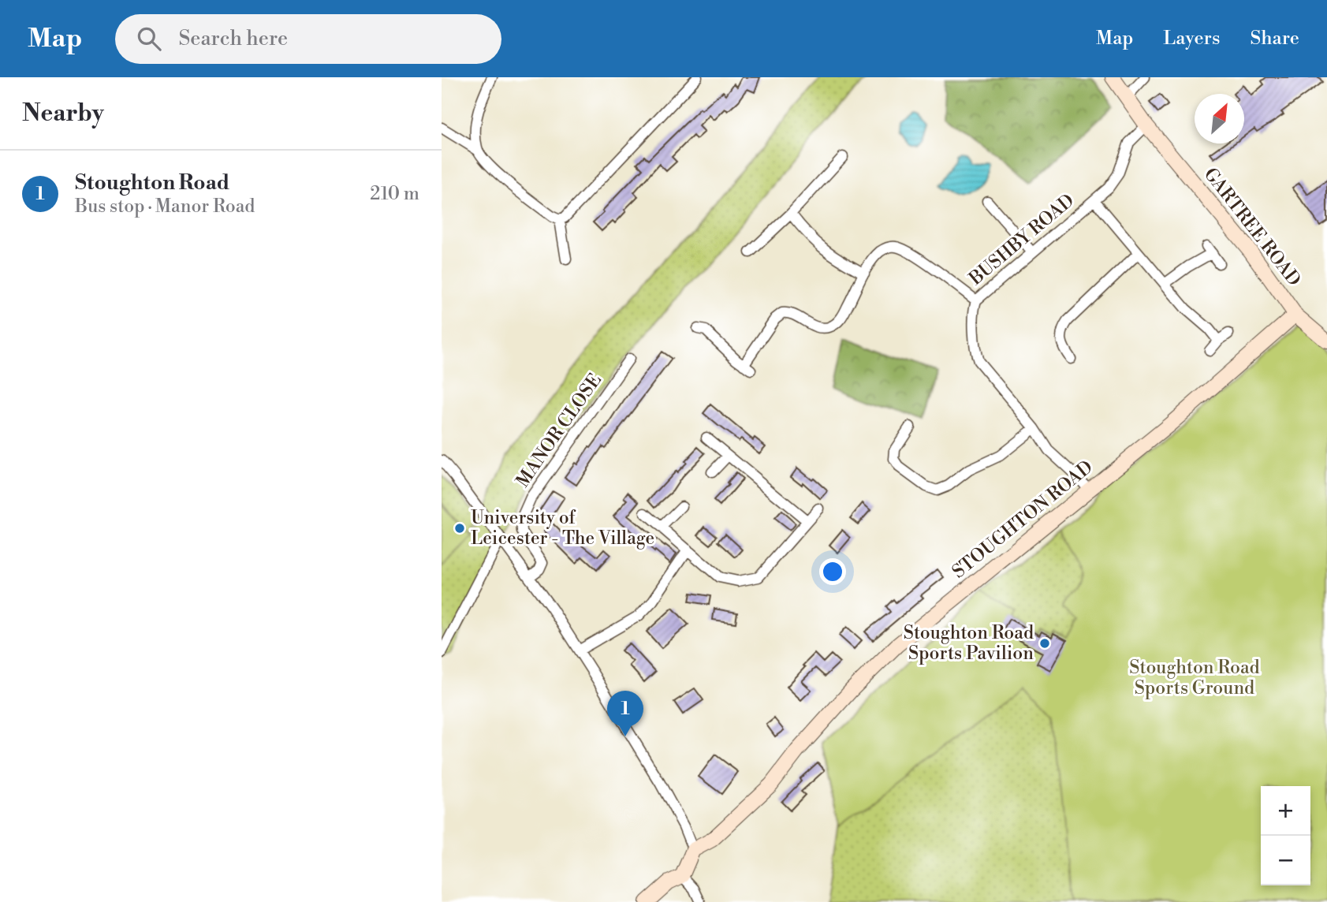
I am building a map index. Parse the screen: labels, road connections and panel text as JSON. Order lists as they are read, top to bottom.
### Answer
{
  "streets": {
    "main road": ["GARTREE ROAD", "STOUGHTON ROAD"],
    "street": ["BUSHBY ROAD", "MANOR CLOSE"]
  },
  "crossings": [
    ["GARTREE ROAD", "BUSHBY ROAD"],
    ["GARTREE ROAD", "STOUGHTON ROAD"],
    ["BUSHBY ROAD", "STOUGHTON ROAD"]
  ],
  "parks": ["Stoughton Road Sports Ground"],
  "places": ["University of Leicester - The Village", "Stoughton Road Sports Pavilion"],
  "north": "top right",
  "page": {
    "header": "Map",
    "search": "Search here",
    "nav": ["Map", "Layers", "Share"],
    "heading": "Nearby",
    "list": [
      {
        "mark": "1",
        "name": "Stoughton Road",
        "note": "Bus stop · Manor Road",
        "value": "210 m"
      }
    ],
    "pins": "1",
    "map_buttons": ["+", "−"]
  }
}
